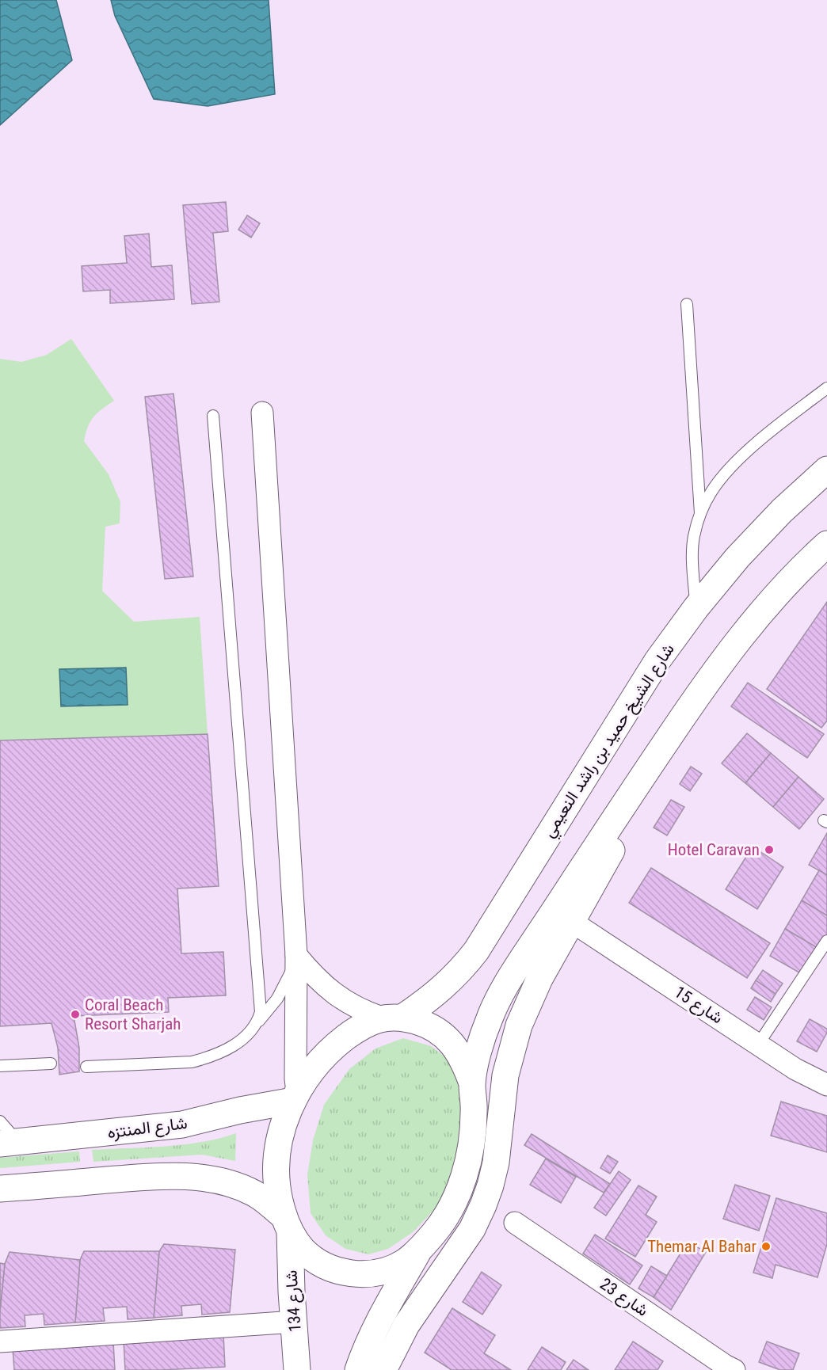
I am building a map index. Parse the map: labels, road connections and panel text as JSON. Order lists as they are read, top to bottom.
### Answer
{
  "streets": {
    "main road": ["شارع الشيخ حميد بن راشد النعيمي", "شارع المنتزه", "شارع 134"],
    "street": ["شارع 15", "شارع 23"]
  },
  "crossings": [
    ["شارع الشيخ حميد بن راشد النعيمي", "شارع المنتزه"],
    ["شارع الشيخ حميد بن راشد النعيمي", "شارع 134"]
  ],
  "places": ["Hotel Caravan", "Coral Beach Resort Sharjah", "Themar Al Bahar"]
}
